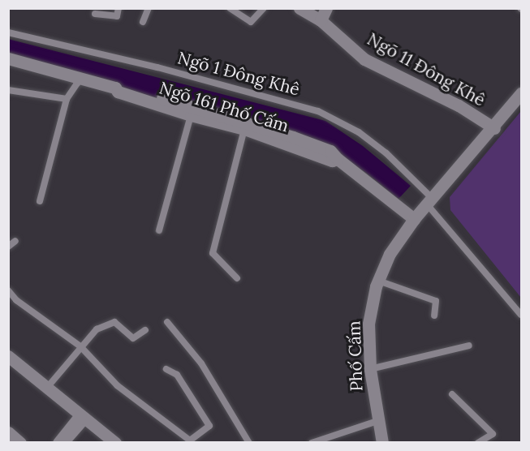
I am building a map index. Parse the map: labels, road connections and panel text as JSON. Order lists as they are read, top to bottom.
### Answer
{
  "streets": {
    "street": ["Ngõ 11 Đông Khê", "Ngõ 161 Phố Cấm", "Phố Cấm"],
    "lane": ["Ngõ 1 Đông Khê"]
  },
  "crossings": [
    ["Ngõ 11 Đông Khê", "Phố Cấm"],
    ["Ngõ 1 Đông Khê", "Phố Cấm"]
  ]
}
